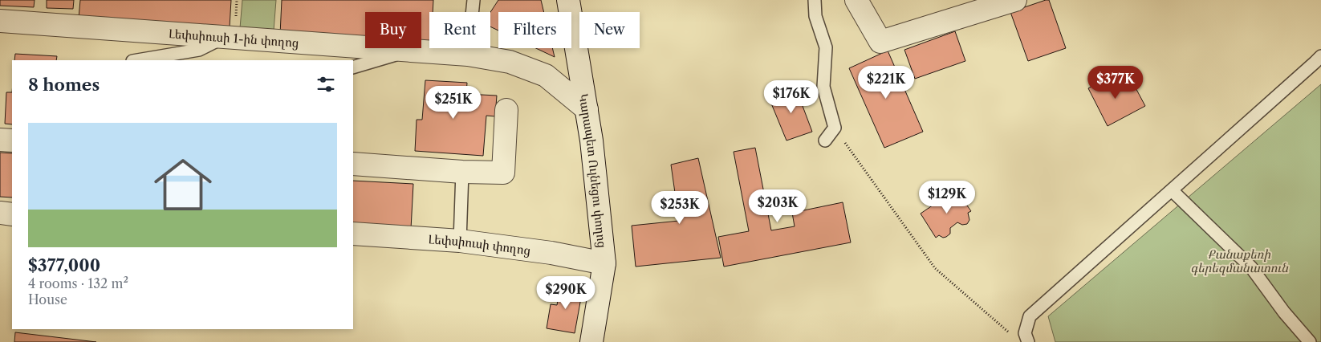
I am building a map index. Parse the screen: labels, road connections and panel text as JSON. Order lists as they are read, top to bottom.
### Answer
{
  "streets": {
    "street": ["Լեփսիուսի 1-ին փողոց", "Կարապետ Ուլնեցու փողոց", "Լեփսիուսի փողոց"]
  },
  "crossings": [
    ["Լեփսիուսի 1-ին փողոց", "Կարապետ Ուլնեցու փողոց"],
    ["Կարապետ Ուլնեցու փողոց", "Լեփսիուսի փողոց"]
  ],
  "parks": ["Քանաքեռի գերեզմանատուն"],
  "page": {
    "chip": [
      "Buy",
      "Rent",
      "Filters",
      "New"
    ],
    "heading": "8 homes",
    "price": [
      "$221K",
      "$377K",
      "$176K",
      "$251K",
      "$129K",
      "$203K",
      "$253K",
      "$290K"
    ],
    "list": [
      {
        "name": "$377,000",
        "note": "4 rooms · 132 m² · House"
      }
    ]
  }
}
